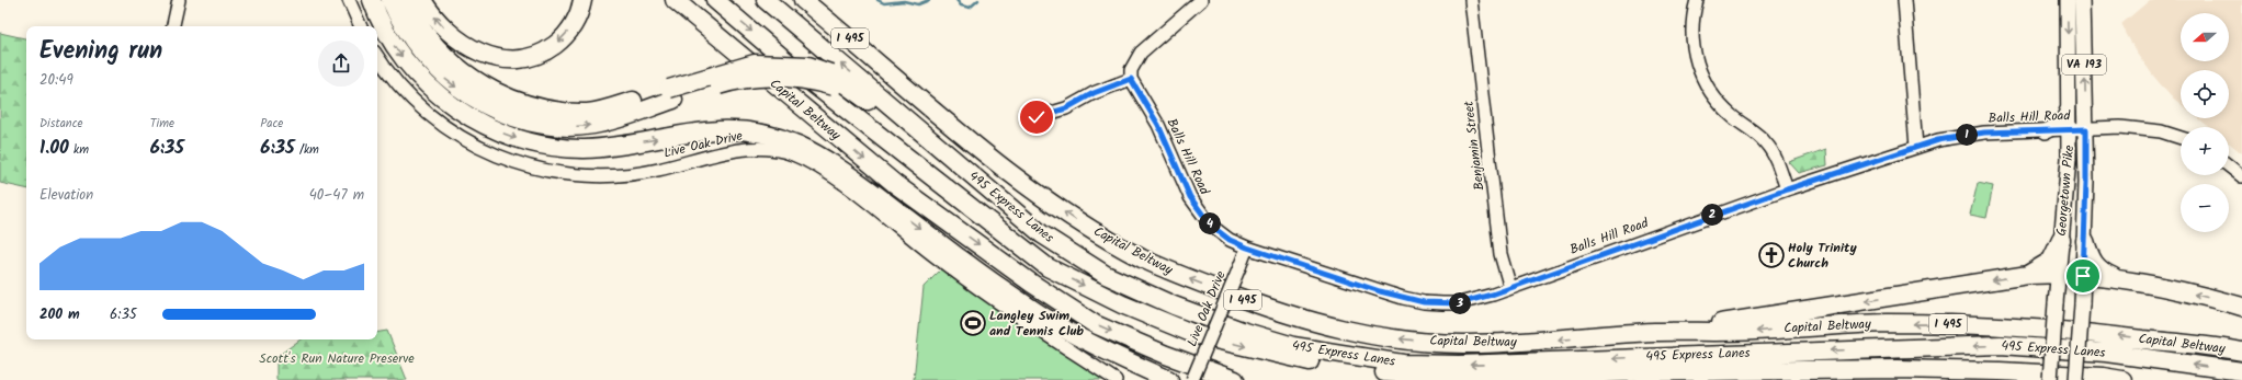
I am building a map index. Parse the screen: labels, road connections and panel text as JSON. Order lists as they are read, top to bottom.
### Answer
{
  "streets": {
    "highway": ["I 495", "Capital Beltway", "495 Express Lanes"],
    "main road": ["VA 193", "Georgetown Pike"],
    "street": ["Balls Hill Road", "Live Oak Drive", "Benjamin Street"]
  },
  "crossings": [
    ["Balls Hill Road", "Live Oak Drive"],
    ["Balls Hill Road", "Benjamin Street"],
    ["Balls Hill Road", "Georgetown Pike"]
  ],
  "parks": ["Scott's Run Nature Preserve"],
  "places": {
    "church": ["Holy Trinity Church"],
    "sports": ["Langley Swim and Tennis Club"]
  },
  "north": "left",
  "page": {
    "map_buttons": ["+", "−"],
    "heading": ["Evening run", "20:49"],
    "stats": [
      ["Distance", "1.00 km"],
      ["Time", "6:35"],
      ["Pace", "6:35 /km"]
    ],
    "pins": [
      "1",
      "2",
      "4",
      "3"
    ],
    "chart": ["Elevation", "40–47 m"],
    "list": [
      {
        "name": "200 m",
        "note": "6:35"
      }
    ]
  }
}
